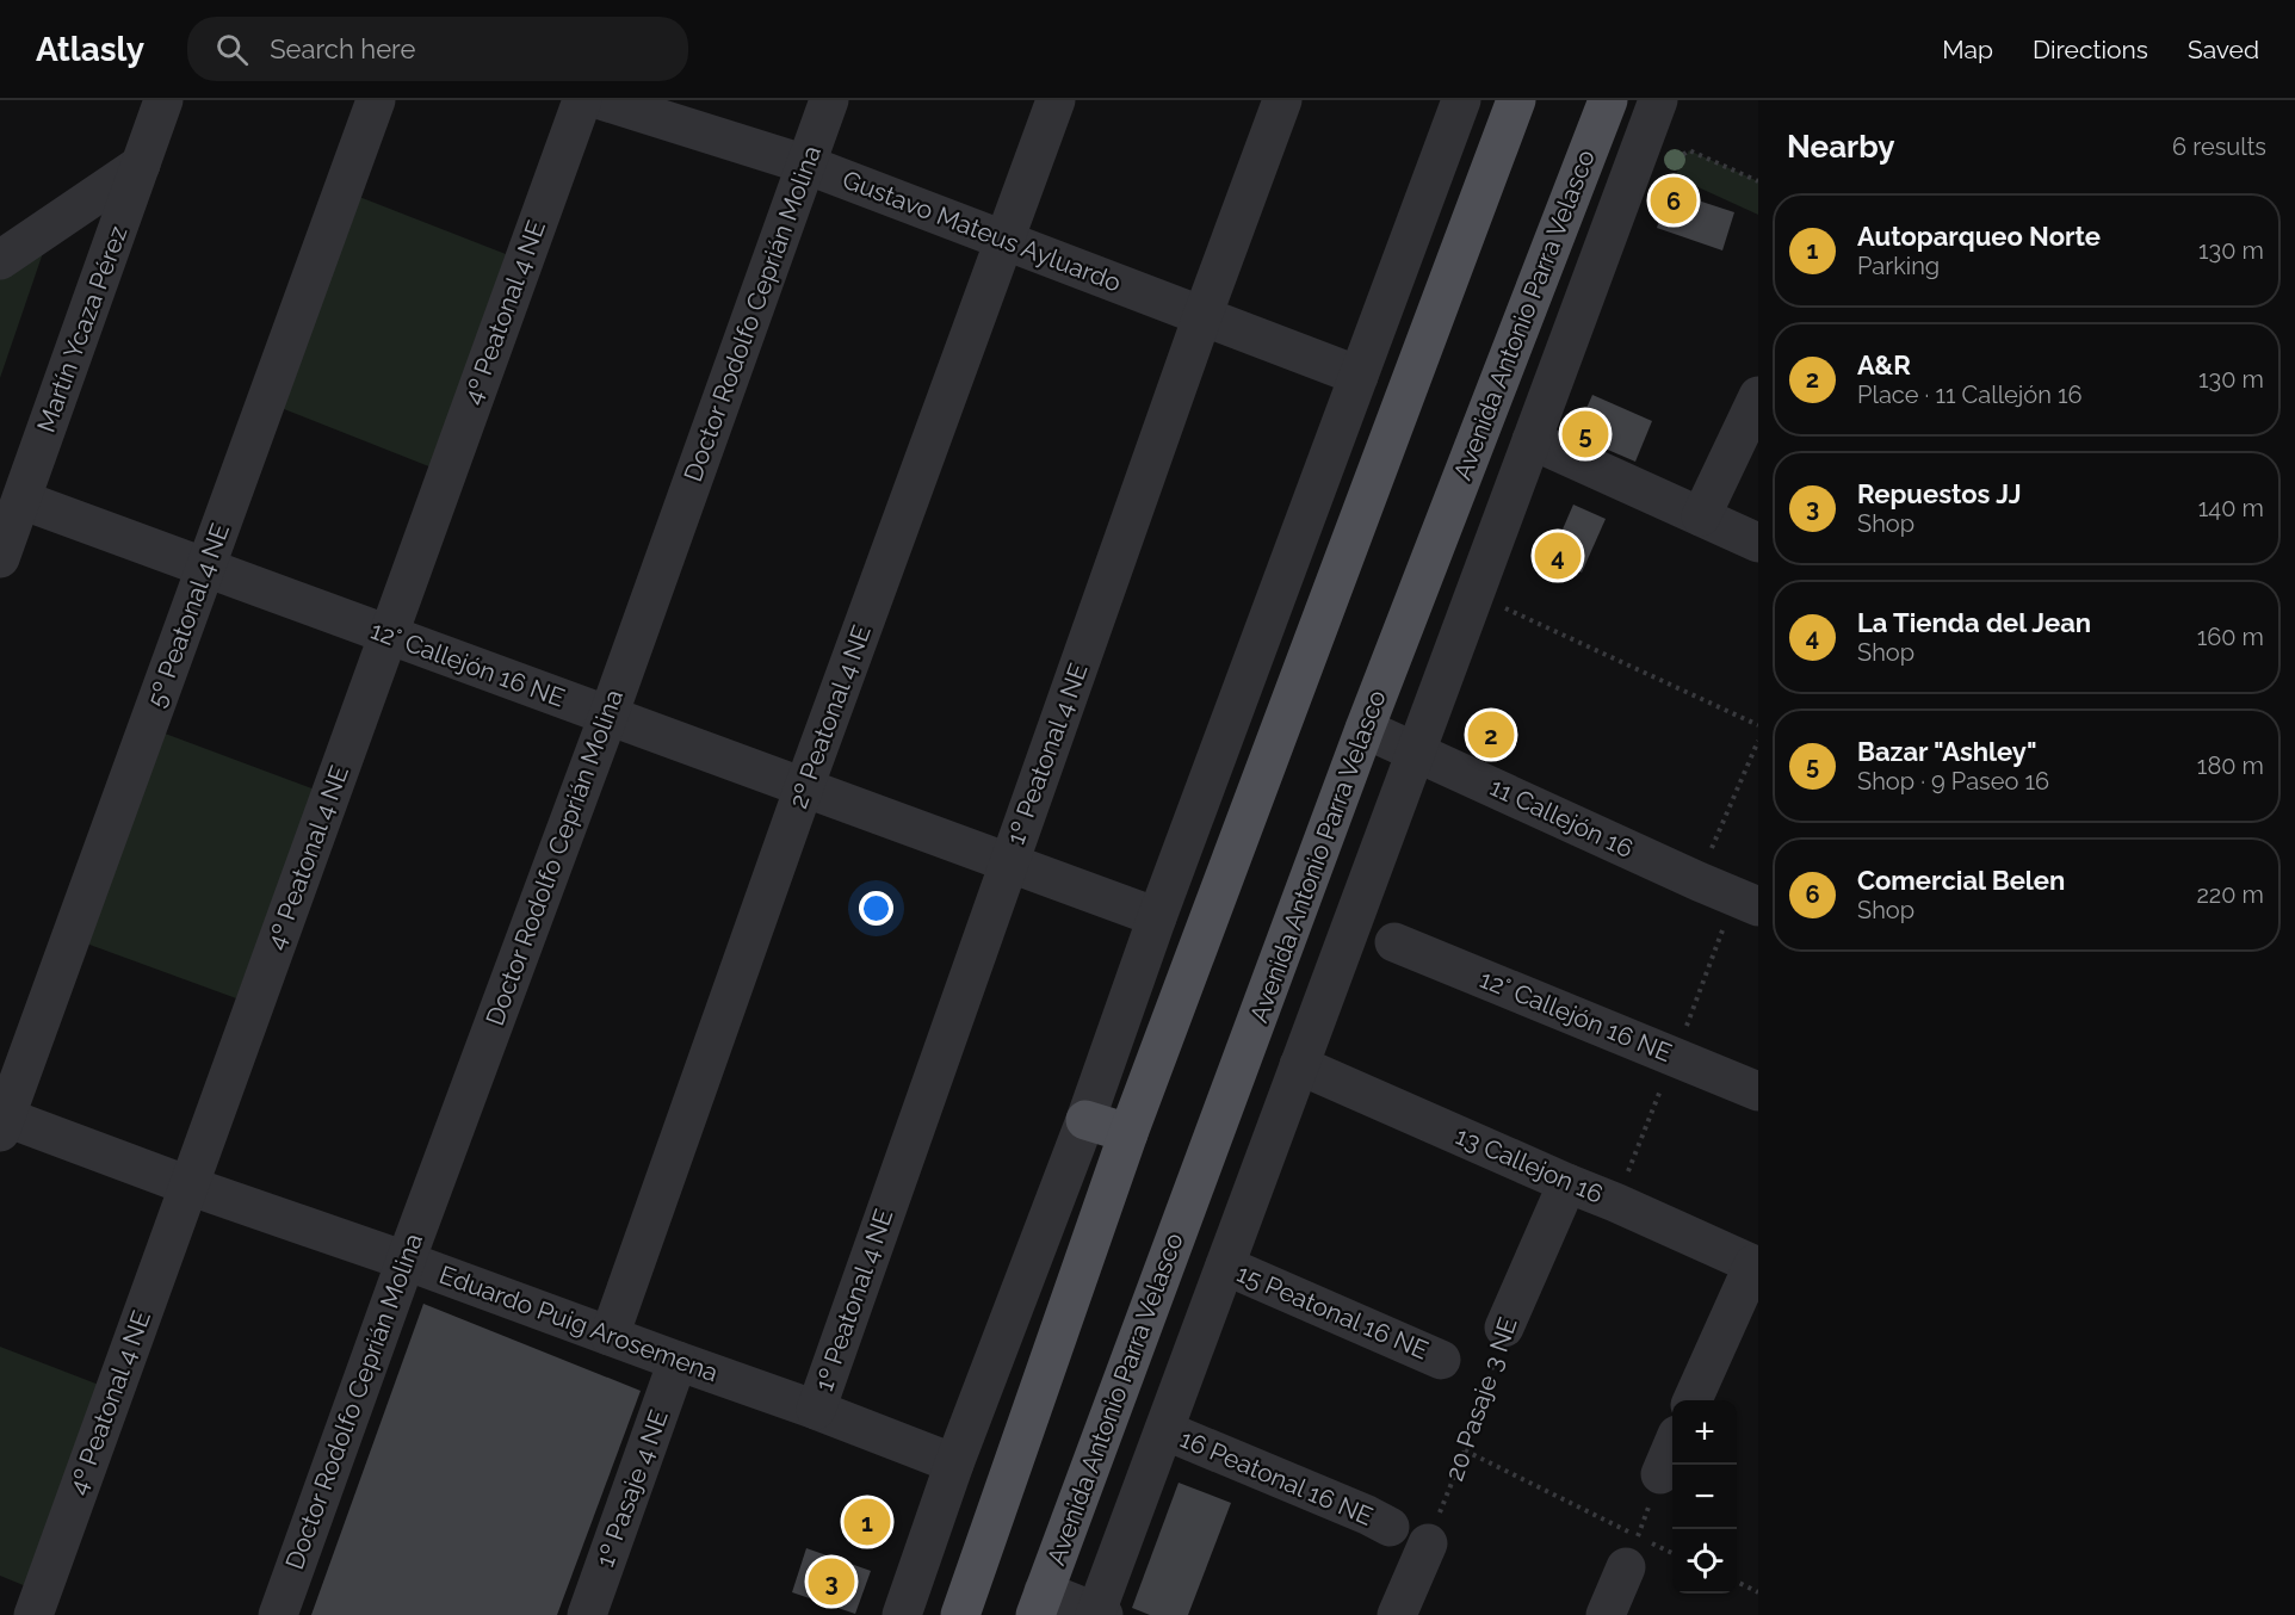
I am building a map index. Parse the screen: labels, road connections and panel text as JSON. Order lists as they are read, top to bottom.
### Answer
{
  "streets": {
    "main road": ["Avenida Antonio Parra Velasco"],
    "street": [
      "Gustavo Mateus Ayluardo",
      "4º Peatonal 4 NE",
      "Doctor Rodolfo Ceprián Molina",
      "Martín Ycaza Pérez",
      "5º Peatonal 4 NE",
      "12° Callejón 16 NE",
      "2º Peatonal 4 NE",
      "1º Peatonal 4 NE",
      "11 Callejón 16",
      "13 Callejon 16",
      "15 Peatonal 16 NE",
      "Eduardo Puig Arosemena",
      "20 Pasaje 3 NE",
      "16 Peatonal 16 NE",
      "1º Pasaje 4 NE"
    ]
  },
  "crossings": [
    ["Gustavo Mateus Ayluardo", "Doctor Rodolfo Ceprián Molina"],
    ["Gustavo Mateus Ayluardo", "2º Peatonal 4 NE"],
    ["Gustavo Mateus Ayluardo", "1º Peatonal 4 NE"],
    ["4º Peatonal 4 NE", "12° Callejón 16 NE"],
    ["4º Peatonal 4 NE", "Eduardo Puig Arosemena"],
    ["Doctor Rodolfo Ceprián Molina", "12° Callejón 16 NE"],
    ["Doctor Rodolfo Ceprián Molina", "Eduardo Puig Arosemena"],
    ["Avenida Antonio Parra Velasco", "11 Callejón 16"],
    ["Avenida Antonio Parra Velasco", "13 Callejon 16"],
    ["Avenida Antonio Parra Velasco", "15 Peatonal 16 NE"],
    ["Avenida Antonio Parra Velasco", "16 Peatonal 16 NE"],
    ["Martín Ycaza Pérez", "12° Callejón 16 NE"],
    ["5º Peatonal 4 NE", "12° Callejón 16 NE"],
    ["5º Peatonal 4 NE", "Eduardo Puig Arosemena"],
    ["12° Callejón 16 NE", "2º Peatonal 4 NE"],
    ["12° Callejón 16 NE", "1º Peatonal 4 NE"],
    ["2º Peatonal 4 NE", "Eduardo Puig Arosemena"],
    ["1º Peatonal 4 NE", "Eduardo Puig Arosemena"],
    ["13 Callejon 16", "20 Pasaje 3 NE"],
    ["Eduardo Puig Arosemena", "1º Pasaje 4 NE"]
  ],
  "page": {
    "header": "Atlasly",
    "search": "Search here",
    "nav": ["Map", "Directions", "Saved"],
    "heading": ["Nearby", "6 results"],
    "pins": [
      "6",
      "5",
      "4",
      "2",
      "1",
      "3"
    ],
    "list": [
      {
        "mark": "1",
        "name": "Autoparqueo Norte",
        "note": "Parking",
        "value": "130 m"
      },
      {
        "mark": "2",
        "name": "A&R",
        "note": "Place · 11 Callejón 16",
        "value": "130 m"
      },
      {
        "mark": "3",
        "name": "Repuestos JJ",
        "note": "Shop",
        "value": "140 m"
      },
      {
        "mark": "4",
        "name": "La Tienda del Jean",
        "note": "Shop",
        "value": "160 m"
      },
      {
        "mark": "5",
        "name": "Bazar \"Ashley\"",
        "note": "Shop · 9 Paseo 16",
        "value": "180 m"
      },
      {
        "mark": "6",
        "name": "Comercial Belen",
        "note": "Shop",
        "value": "220 m"
      }
    ],
    "map_buttons": ["+", "−"]
  }
}
